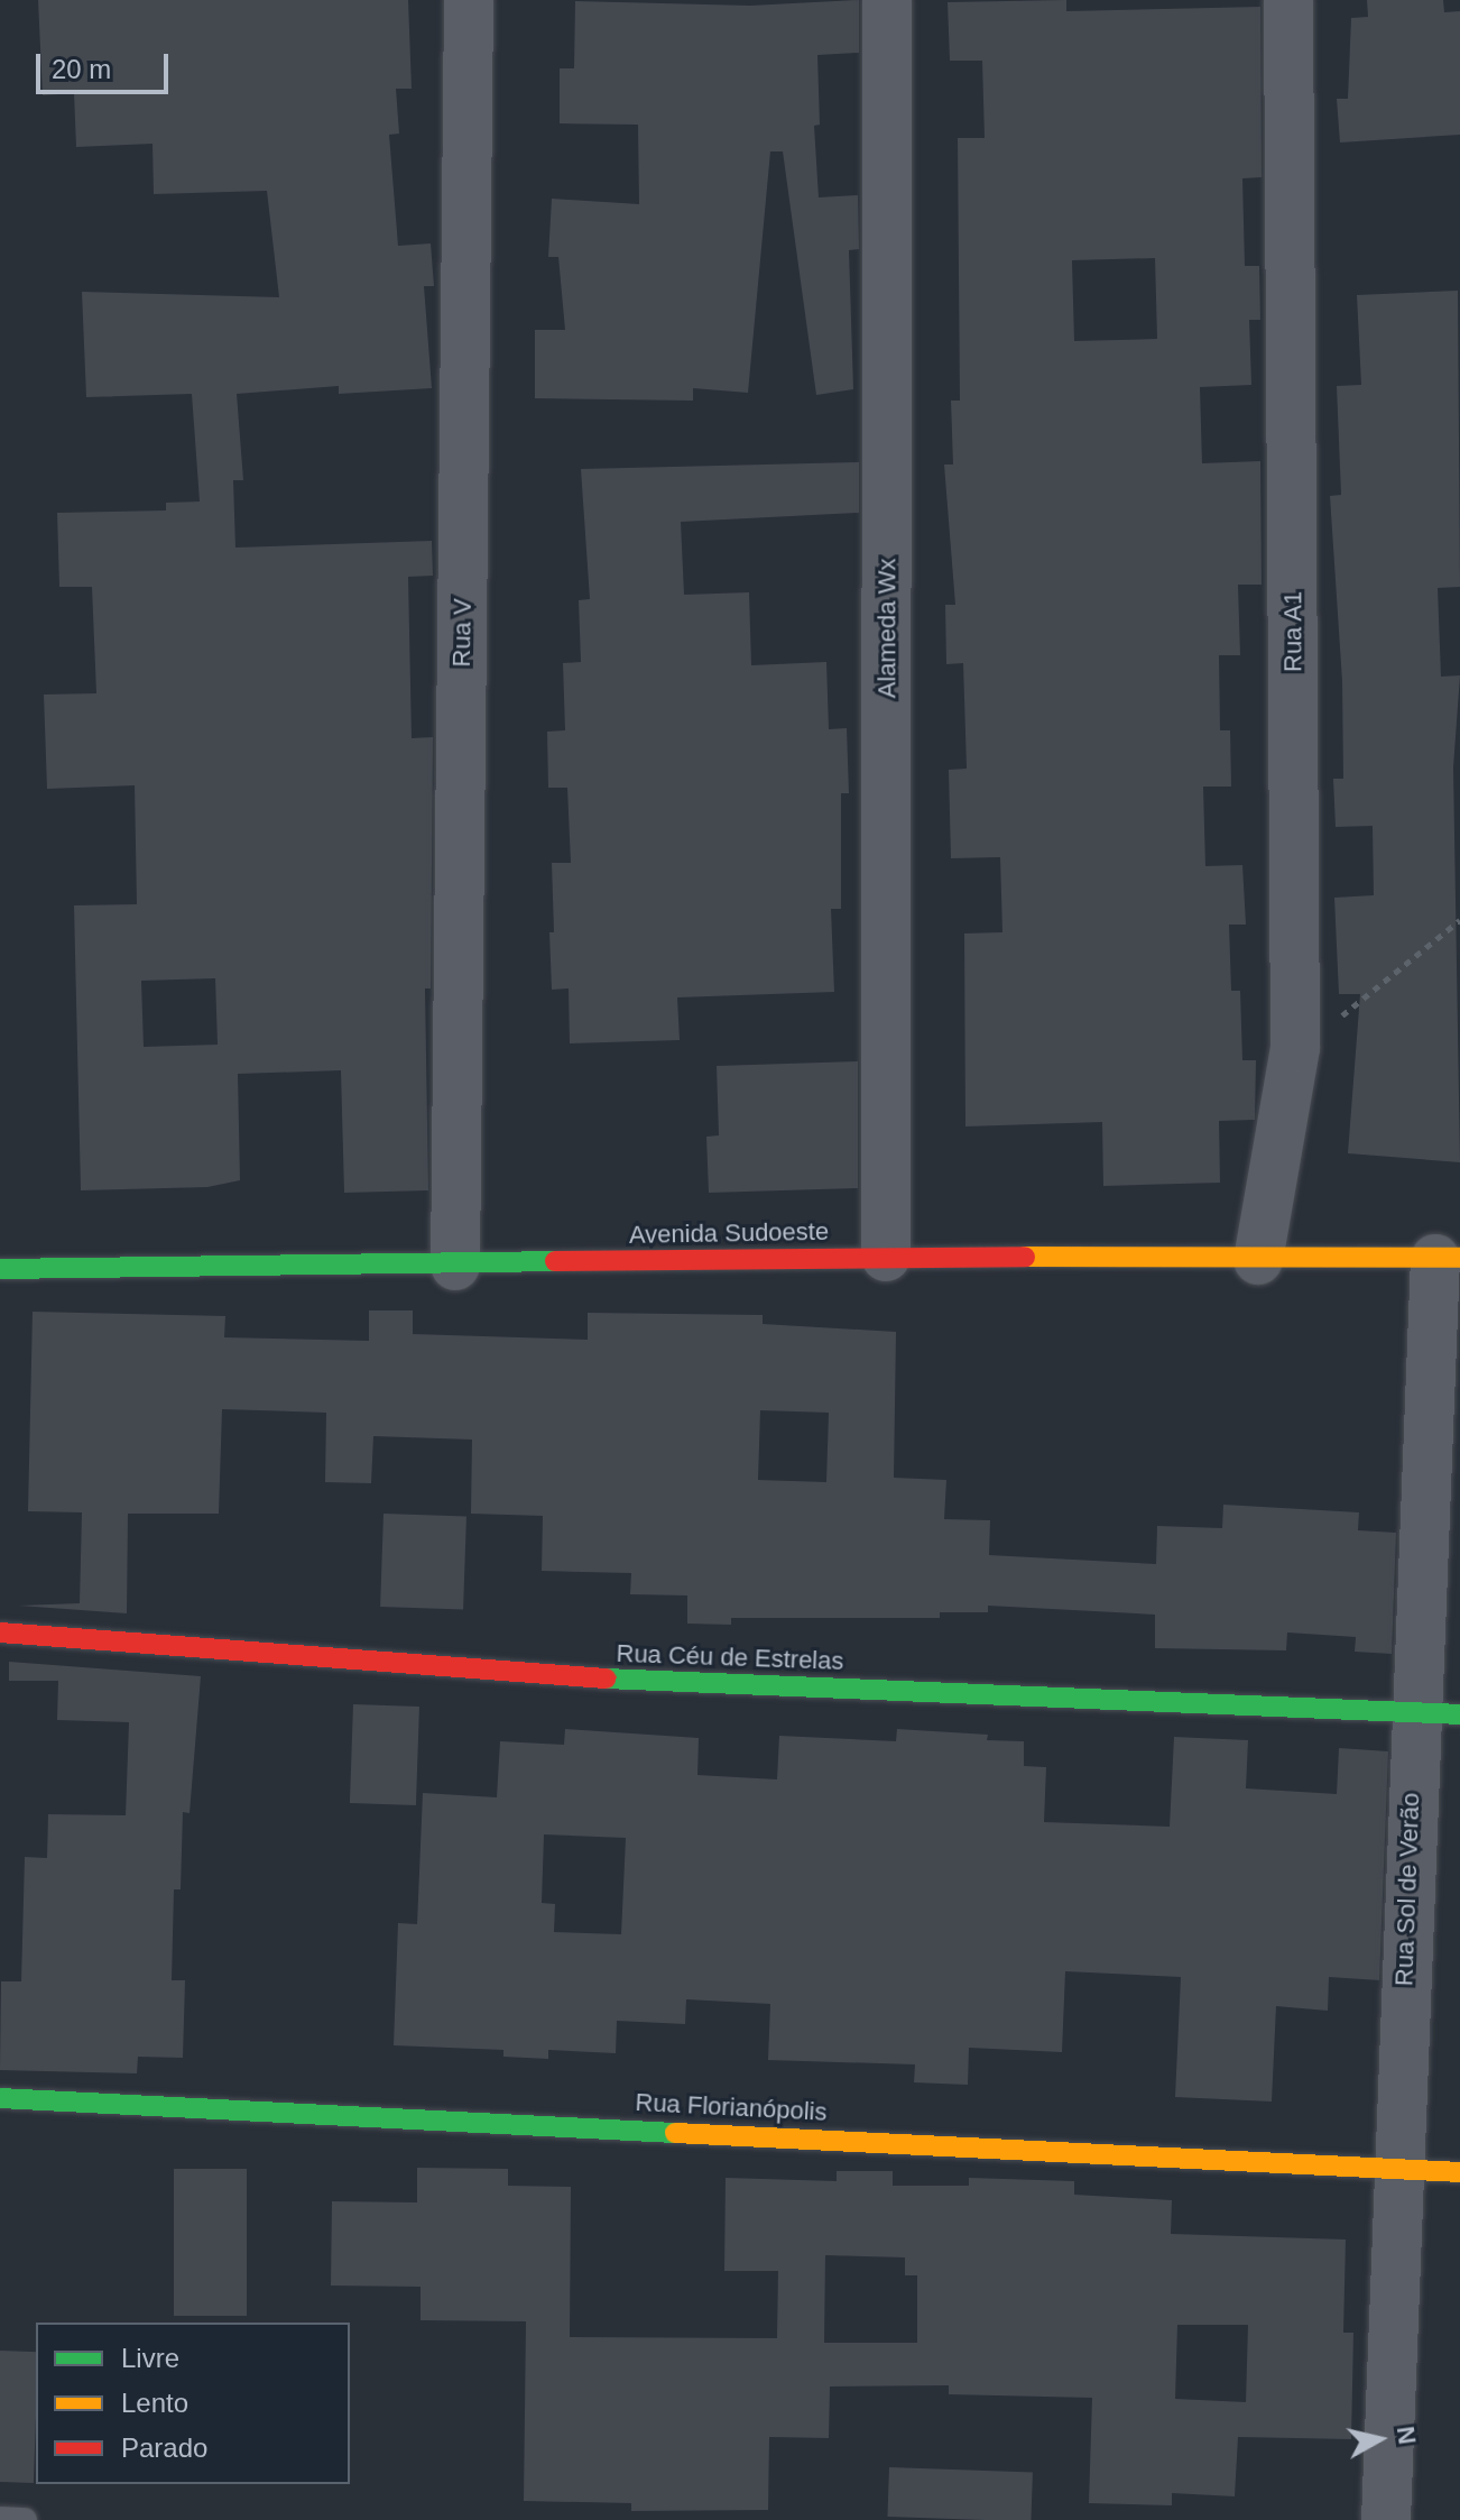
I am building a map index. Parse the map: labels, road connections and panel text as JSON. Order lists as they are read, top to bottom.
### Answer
{
  "streets": {
    "street": [
      "Alameda Wx",
      "Rua A1",
      "Rua V",
      "Avenida Sudoeste",
      "Rua Céu de Estrelas",
      "Rua Sol de Verão",
      "Rua Florianópolis"
    ]
  },
  "crossings": [
    ["Alameda Wx", "Avenida Sudoeste"],
    ["Rua A1", "Avenida Sudoeste"],
    ["Rua V", "Avenida Sudoeste"],
    ["Avenida Sudoeste", "Rua Sol de Verão"],
    ["Rua Céu de Estrelas", "Rua Sol de Verão"],
    ["Rua Sol de Verão", "Rua Florianópolis"]
  ],
  "legend": ["Livre", "Lento", "Parado"],
  "scale_bar": "20 m",
  "north": "right"
}
